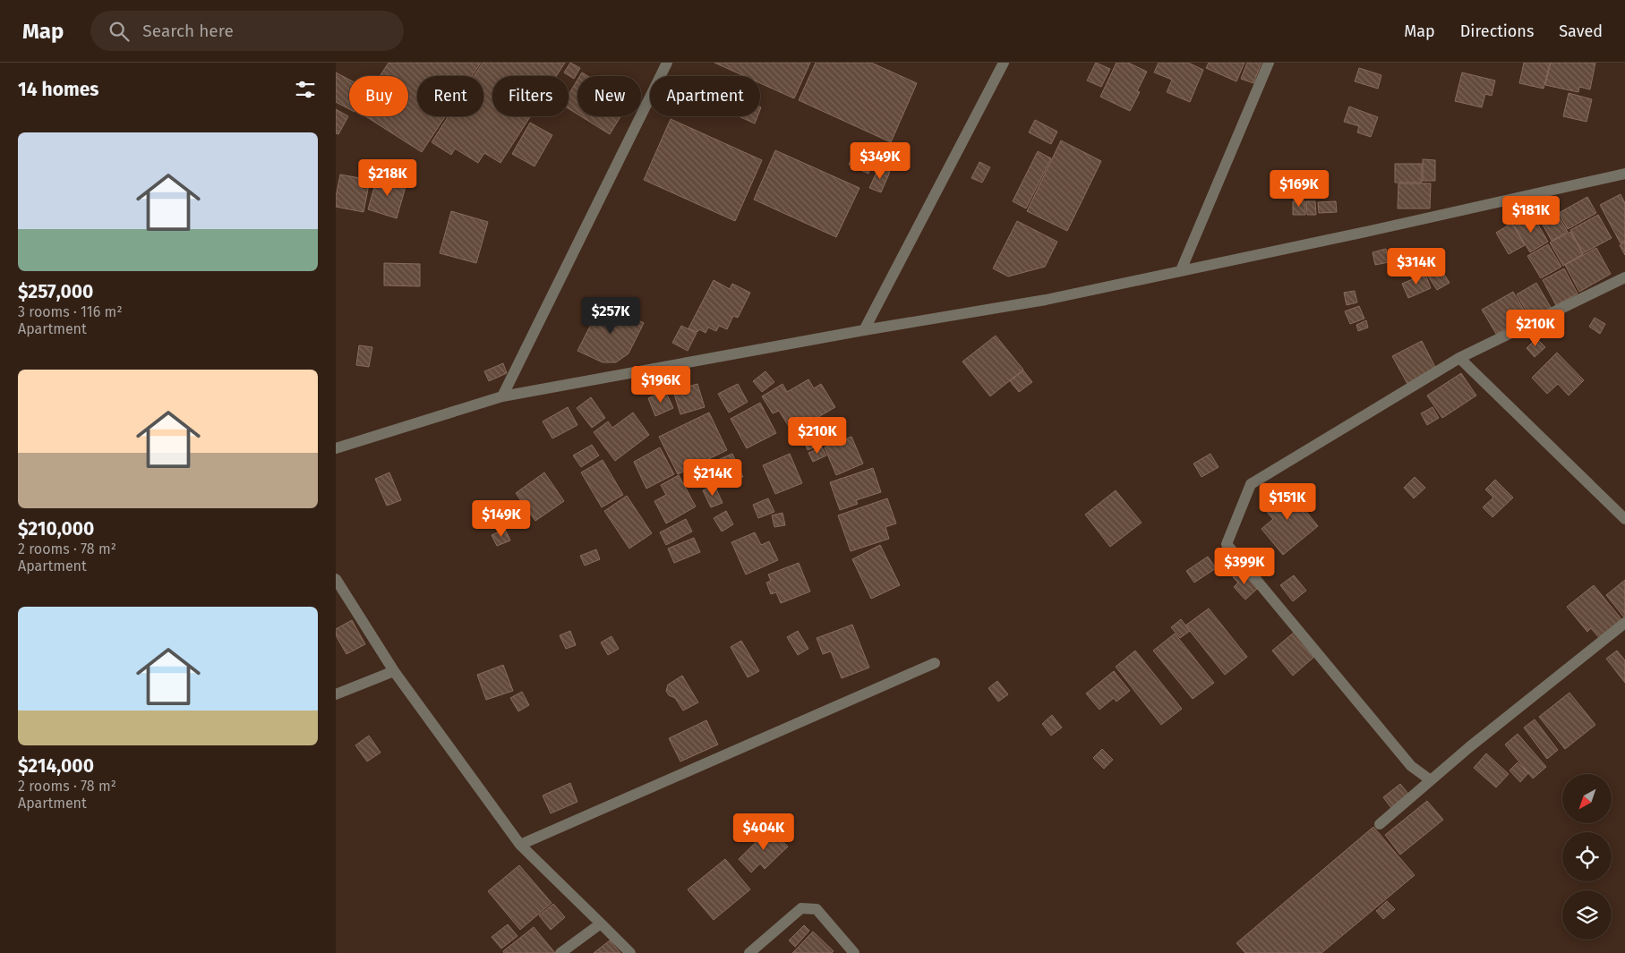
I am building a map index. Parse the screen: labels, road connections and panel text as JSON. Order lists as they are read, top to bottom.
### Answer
{
  "north": "bottom left",
  "page": {
    "header": "Map",
    "search": "Search here",
    "nav": ["Map", "Directions", "Saved"],
    "heading": "14 homes",
    "chip": [
      "Buy",
      "Rent",
      "Filters",
      "New",
      "Apartment"
    ],
    "list": [
      {
        "name": "$257,000",
        "note": "3 rooms · 116 m² · Apartment"
      },
      {
        "name": "$210,000",
        "note": "2 rooms · 78 m² · Apartment"
      },
      {
        "name": "$214,000",
        "note": "2 rooms · 78 m² · Apartment"
      }
    ],
    "price": [
      "$349K",
      "$218K",
      "$169K",
      "$181K",
      "$314K",
      "$257K",
      "$210K",
      "$196K",
      "$210K",
      "$214K",
      "$151K",
      "$149K",
      "$399K",
      "$404K"
    ]
  }
}
